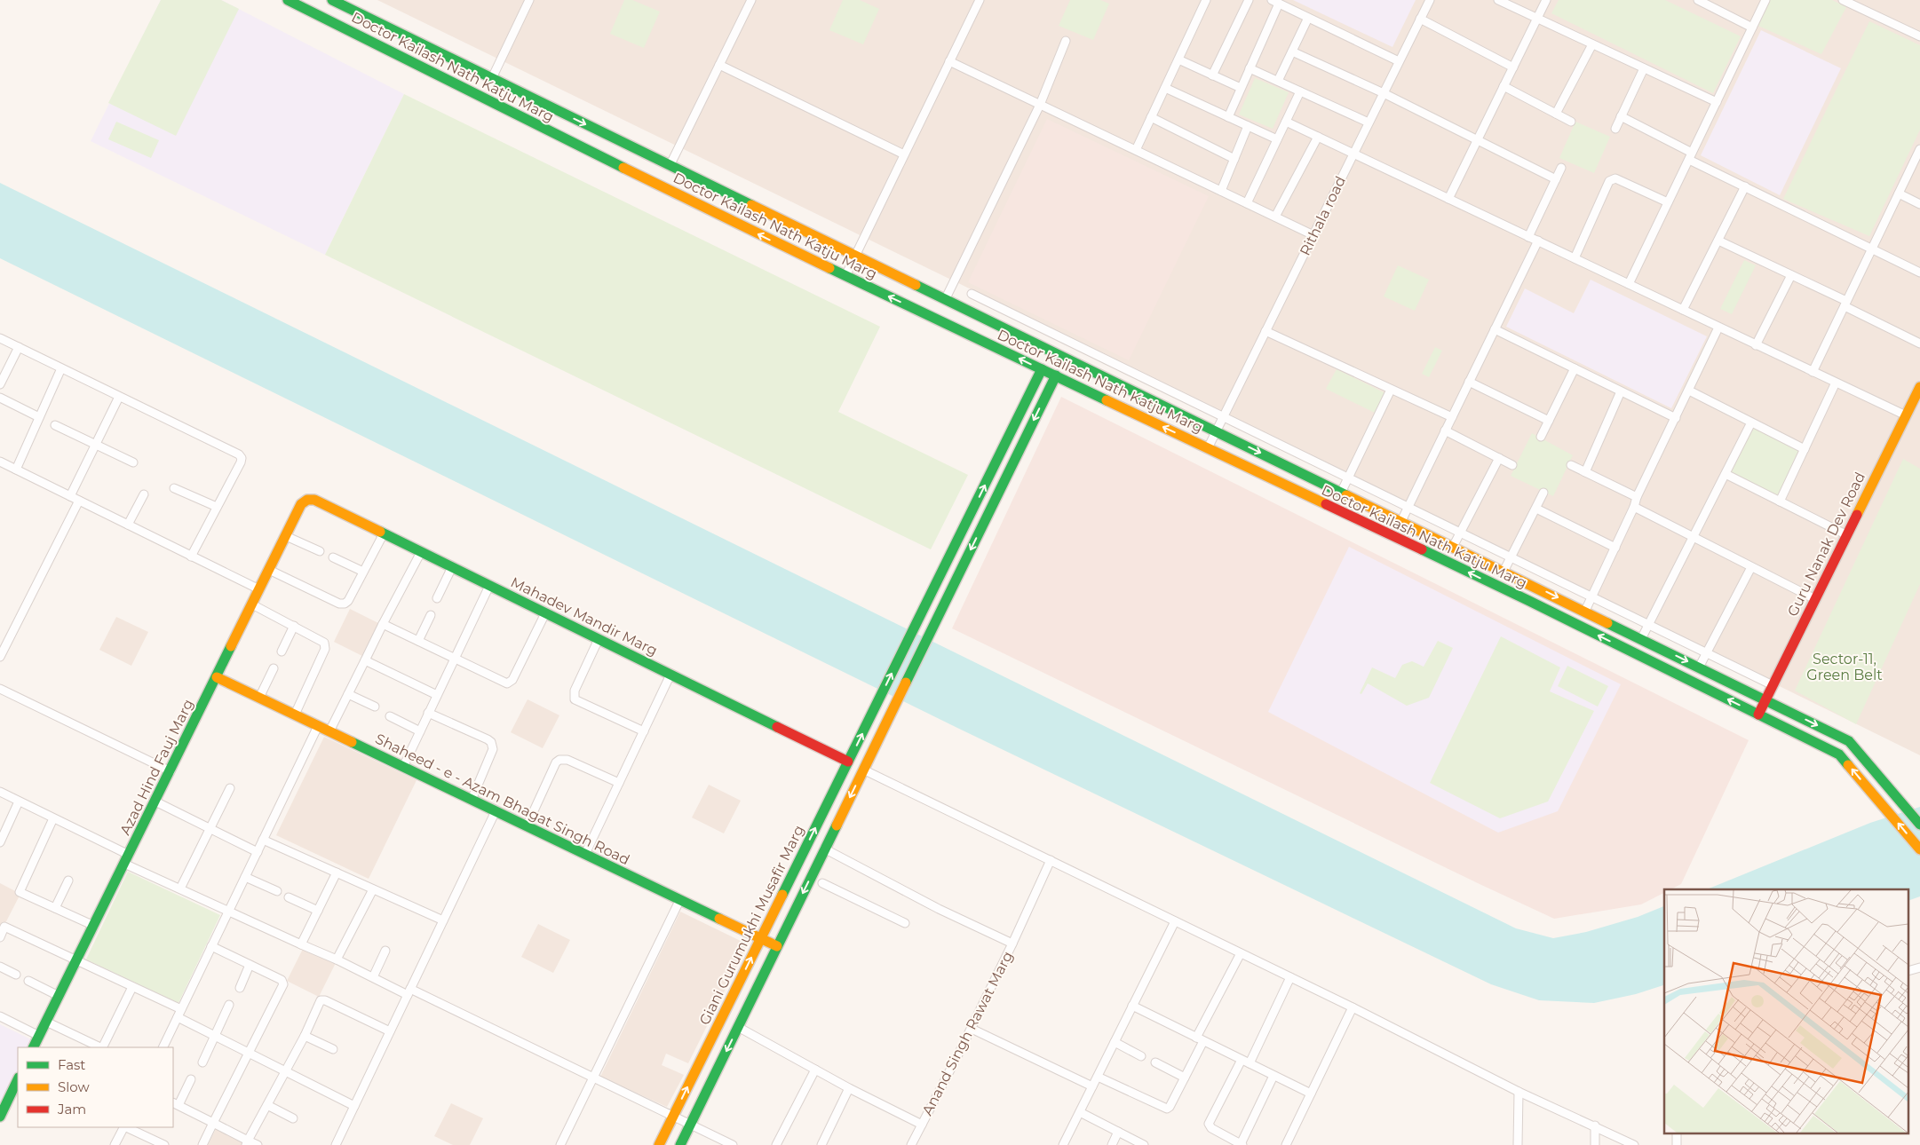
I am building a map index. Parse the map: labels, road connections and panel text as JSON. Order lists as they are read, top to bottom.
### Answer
{
  "streets": {
    "street": [
      "Doctor Kailash Nath Katju Marg",
      "Rithala road",
      "Guru Nanak Dev Road",
      "Mahadev Mandir Marg",
      "Azad Hind Fauj Marg",
      "Shaheed - e - Azam Bhagat Singh Road",
      "Giani Gurumukhi Musafir Marg",
      "Anand Singh Rawat Marg"
    ]
  },
  "crossings": [
    ["Doctor Kailash Nath Katju Marg", "Rithala road"],
    ["Doctor Kailash Nath Katju Marg", "Guru Nanak Dev Road"],
    ["Doctor Kailash Nath Katju Marg", "Giani Gurumukhi Musafir Marg"],
    ["Mahadev Mandir Marg", "Azad Hind Fauj Marg"],
    ["Mahadev Mandir Marg", "Giani Gurumukhi Musafir Marg"],
    ["Azad Hind Fauj Marg", "Shaheed - e - Azam Bhagat Singh Road"],
    ["Shaheed - e - Azam Bhagat Singh Road", "Giani Gurumukhi Musafir Marg"]
  ],
  "parks": ["Sector-11, Green Belt"],
  "legend": ["Fast", "Slow", "Jam"]
}
